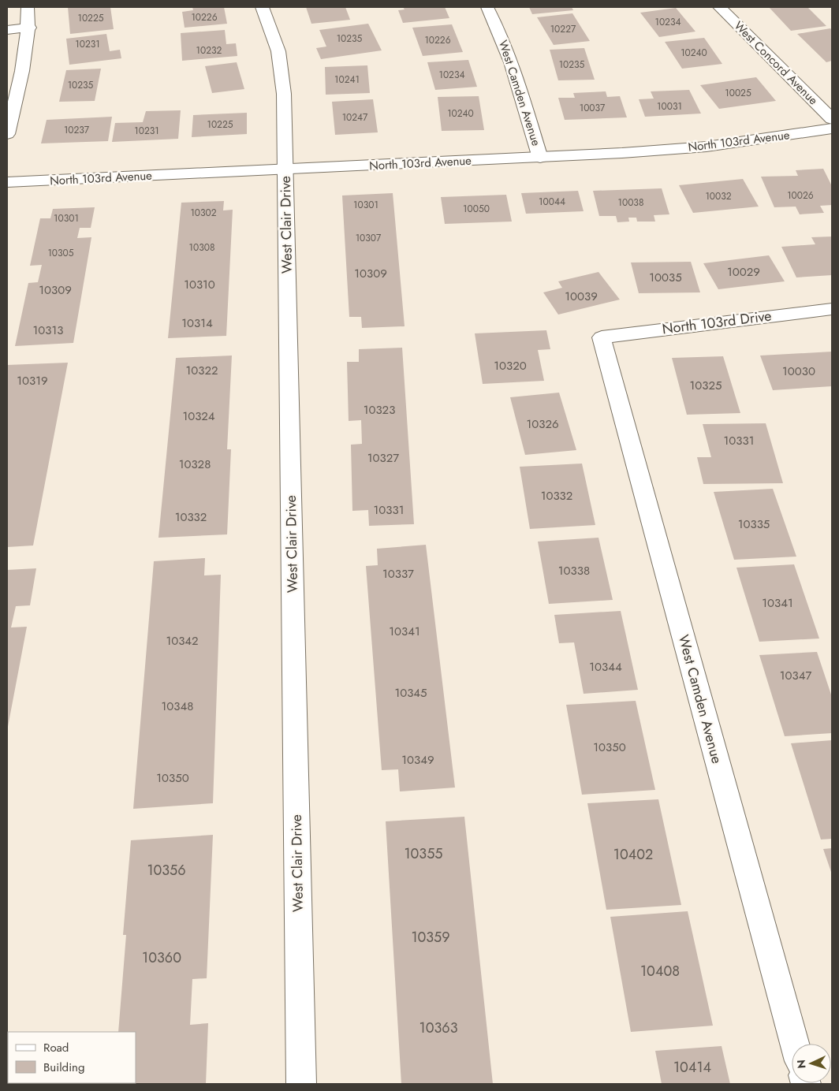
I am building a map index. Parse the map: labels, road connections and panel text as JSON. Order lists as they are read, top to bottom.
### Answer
{
  "streets": {
    "street": [
      "West Concord Avenue",
      "West Camden Avenue",
      "North 103rd Avenue",
      "West Clair Drive",
      "North 103rd Drive"
    ]
  },
  "crossings": [
    ["West Camden Avenue", "North 103rd Avenue"],
    ["West Camden Avenue", "North 103rd Drive"],
    ["North 103rd Avenue", "West Clair Drive"]
  ],
  "house_numbers": [
    "10226",
    "10225",
    "10234",
    "10227",
    "10235",
    "10226",
    "10231",
    "10232",
    "10240",
    "10235",
    "10234",
    "10241",
    "10235",
    "10025",
    "10031",
    "10037",
    "10240",
    "10247",
    "10225",
    "10237",
    "10231",
    "10026",
    "10032",
    "10044",
    "10038",
    "10301",
    "10050",
    "10302",
    "10301",
    "10307",
    "10308",
    "10305",
    "10029",
    "10309",
    "10035",
    "10310",
    "10309",
    "10039",
    "10314",
    "10313",
    "10320",
    "10322",
    "10030",
    "10319",
    "10325",
    "10323",
    "10324",
    "10326",
    "10331",
    "10327",
    "10328",
    "10332",
    "10331",
    "10332",
    "10335",
    "10338",
    "10337",
    "10341",
    "10341",
    "10342",
    "10344",
    "10347",
    "10345",
    "10348",
    "10350",
    "10349",
    "10350",
    "10355",
    "10402",
    "10356",
    "10359",
    "10360",
    "10408",
    "10363",
    "10414"
  ],
  "legend": ["Road", "Building"],
  "north": "left"
}
